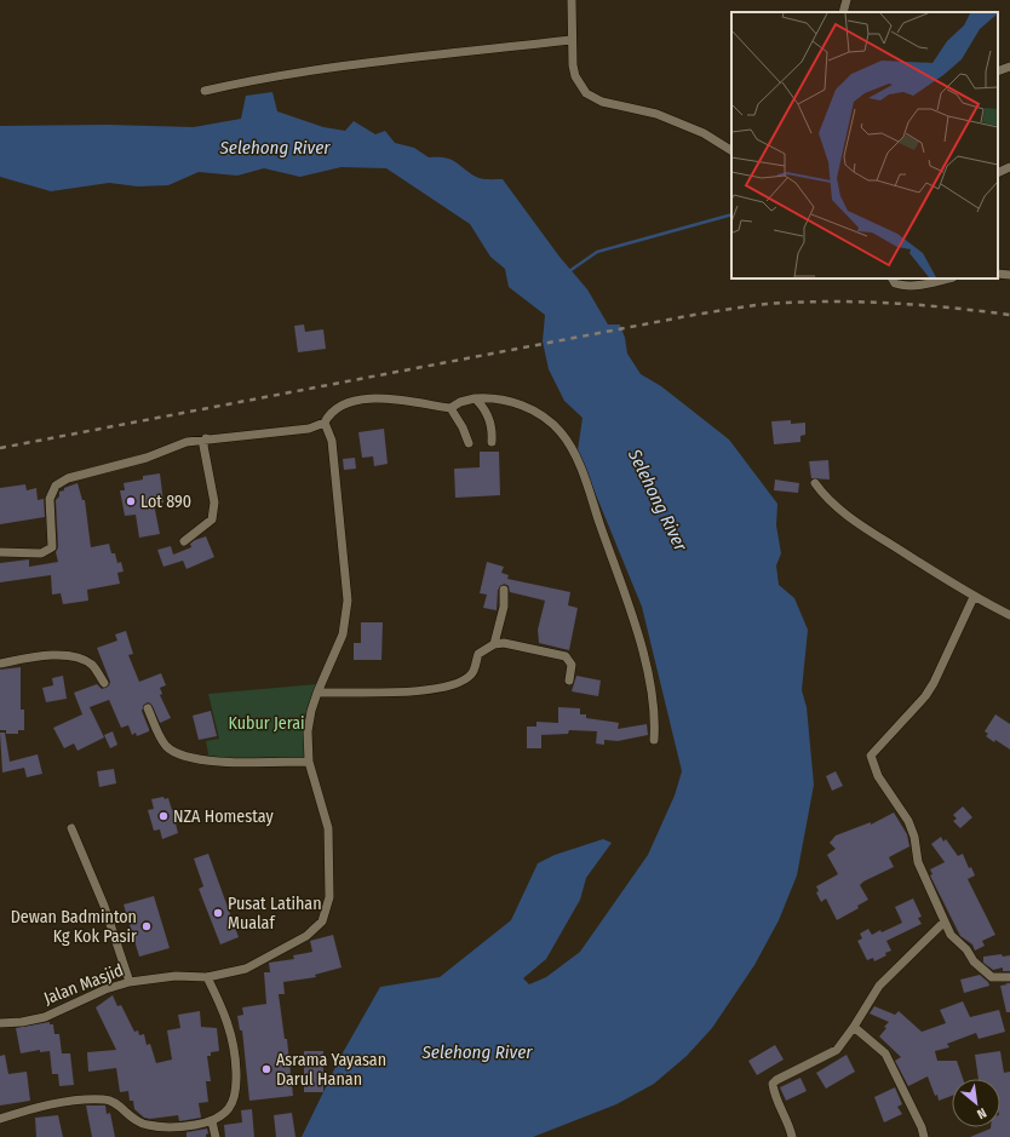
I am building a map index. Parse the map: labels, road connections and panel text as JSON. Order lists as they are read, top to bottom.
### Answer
{
  "streets": {
    "street": ["Jalan Masjid"]
  },
  "water": ["Selehong River"],
  "parks": ["Kubur Jerai"],
  "places": [
    "Lot 890",
    "NZA Homestay",
    "Pusat Latihan Mualaf",
    "Dewan Badminton Kg Kok Pasir",
    "Asrama Yayasan Darul Hanan"
  ],
  "north": "bottom right"
}
